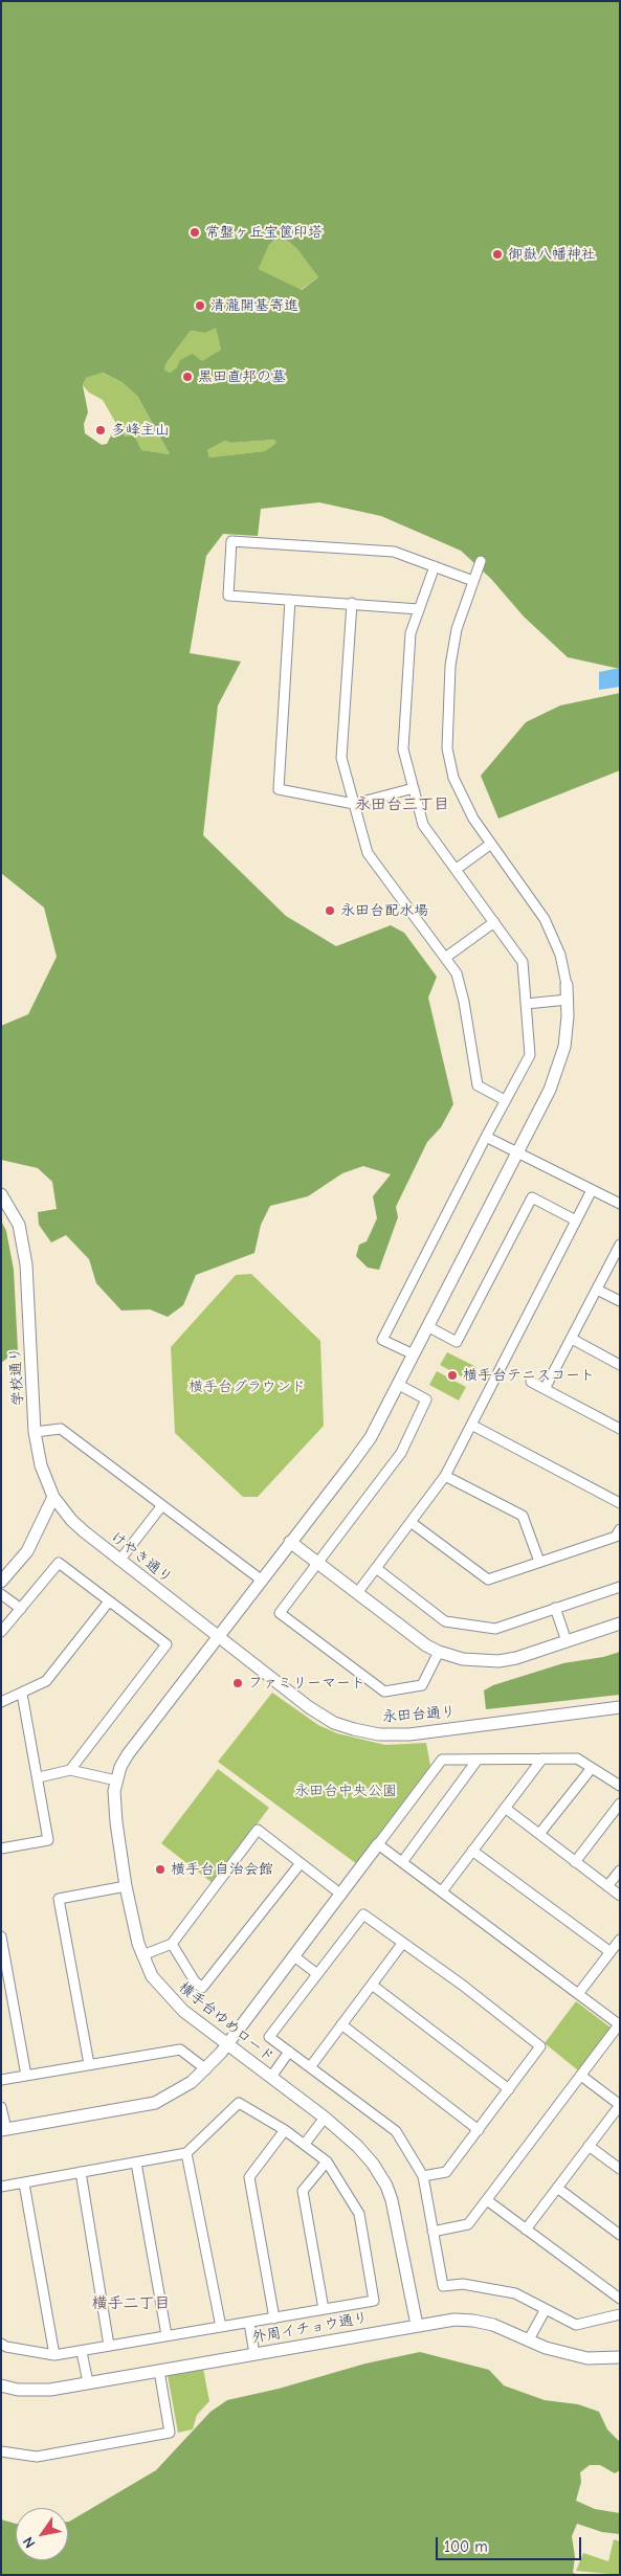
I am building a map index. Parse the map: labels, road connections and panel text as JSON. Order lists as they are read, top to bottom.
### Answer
{
  "streets": {
    "street": [
      "学校通り",
      "けやき通り",
      "永田台通り",
      "横手台ゆめロード",
      "外周イチョウ通り"
    ]
  },
  "crossings": [
    ["学校通り", "けやき通り"],
    ["けやき通り", "永田台通り"],
    ["けやき通り", "横手台ゆめロード"],
    ["永田台通り", "横手台ゆめロード"],
    ["横手台ゆめロード", "外周イチョウ通り"]
  ],
  "districts": ["永田台三丁目", "横手二丁目"],
  "parks": ["横手台グラウンド", "永田台中央公園"],
  "places": [
    "常盤ヶ丘宝篋印塔",
    "御嶽八幡神社",
    "清瀧開基寄進",
    "黒田直邦の墓",
    "多峰主山",
    "永田台配水場",
    "横手台テニスコート",
    "ファミリーマート",
    "横手台自治会館"
  ],
  "scale_bar": "100 m",
  "north": "bottom left"
}
